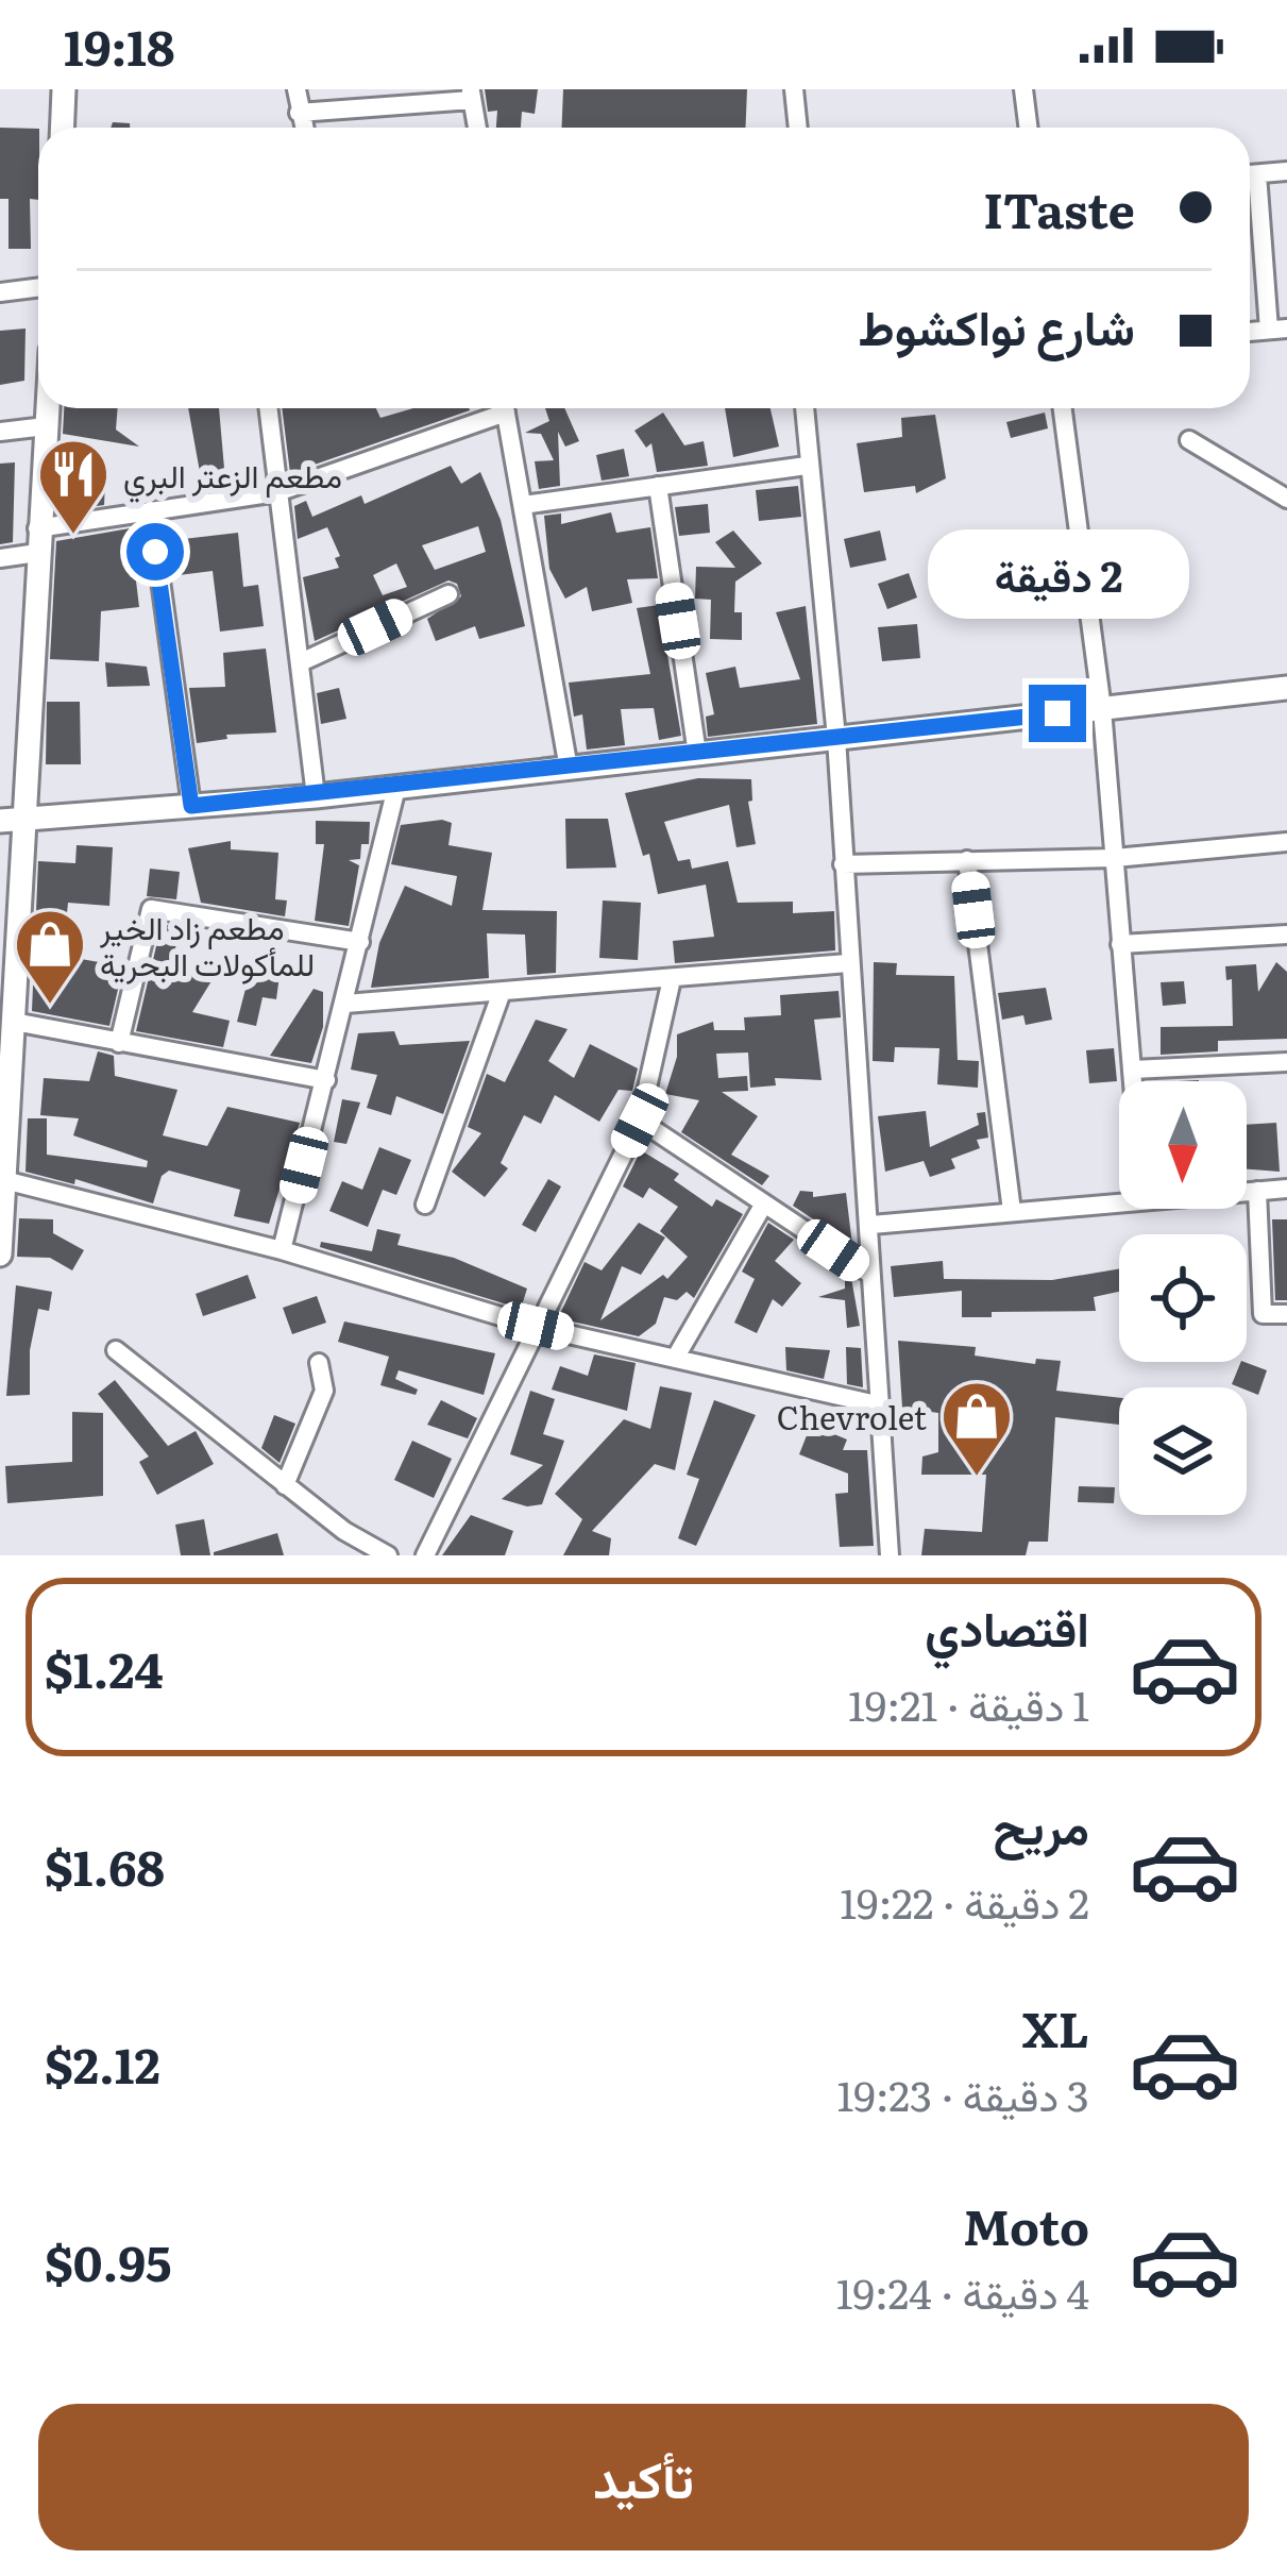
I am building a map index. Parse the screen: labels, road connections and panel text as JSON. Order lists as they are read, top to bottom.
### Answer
{
  "places": {
    "restaurant": ["مطعم الزعتر البري"],
    "shop": ["مطعم زاد الخير للمأكولات البحرية", "Chevrolet"]
  },
  "north": "bottom",
  "page": {
    "status": "19:18",
    "banner": ["ITaste", "شارع نواكشوط"],
    "bubble": "2 دقيقة",
    "list": [
      {
        "name": "اقتصادي",
        "note": "1 دقيقة · 19:21",
        "value": "$1.24"
      },
      {
        "name": "مريح",
        "note": "2 دقيقة · 19:22",
        "value": "$1.68"
      },
      {
        "name": "XL",
        "note": "3 دقيقة · 19:23",
        "value": "$2.12"
      },
      {
        "name": "Moto",
        "note": "4 دقيقة · 19:24",
        "value": "$0.95"
      }
    ],
    "buttons": "تأكيد"
  }
}
